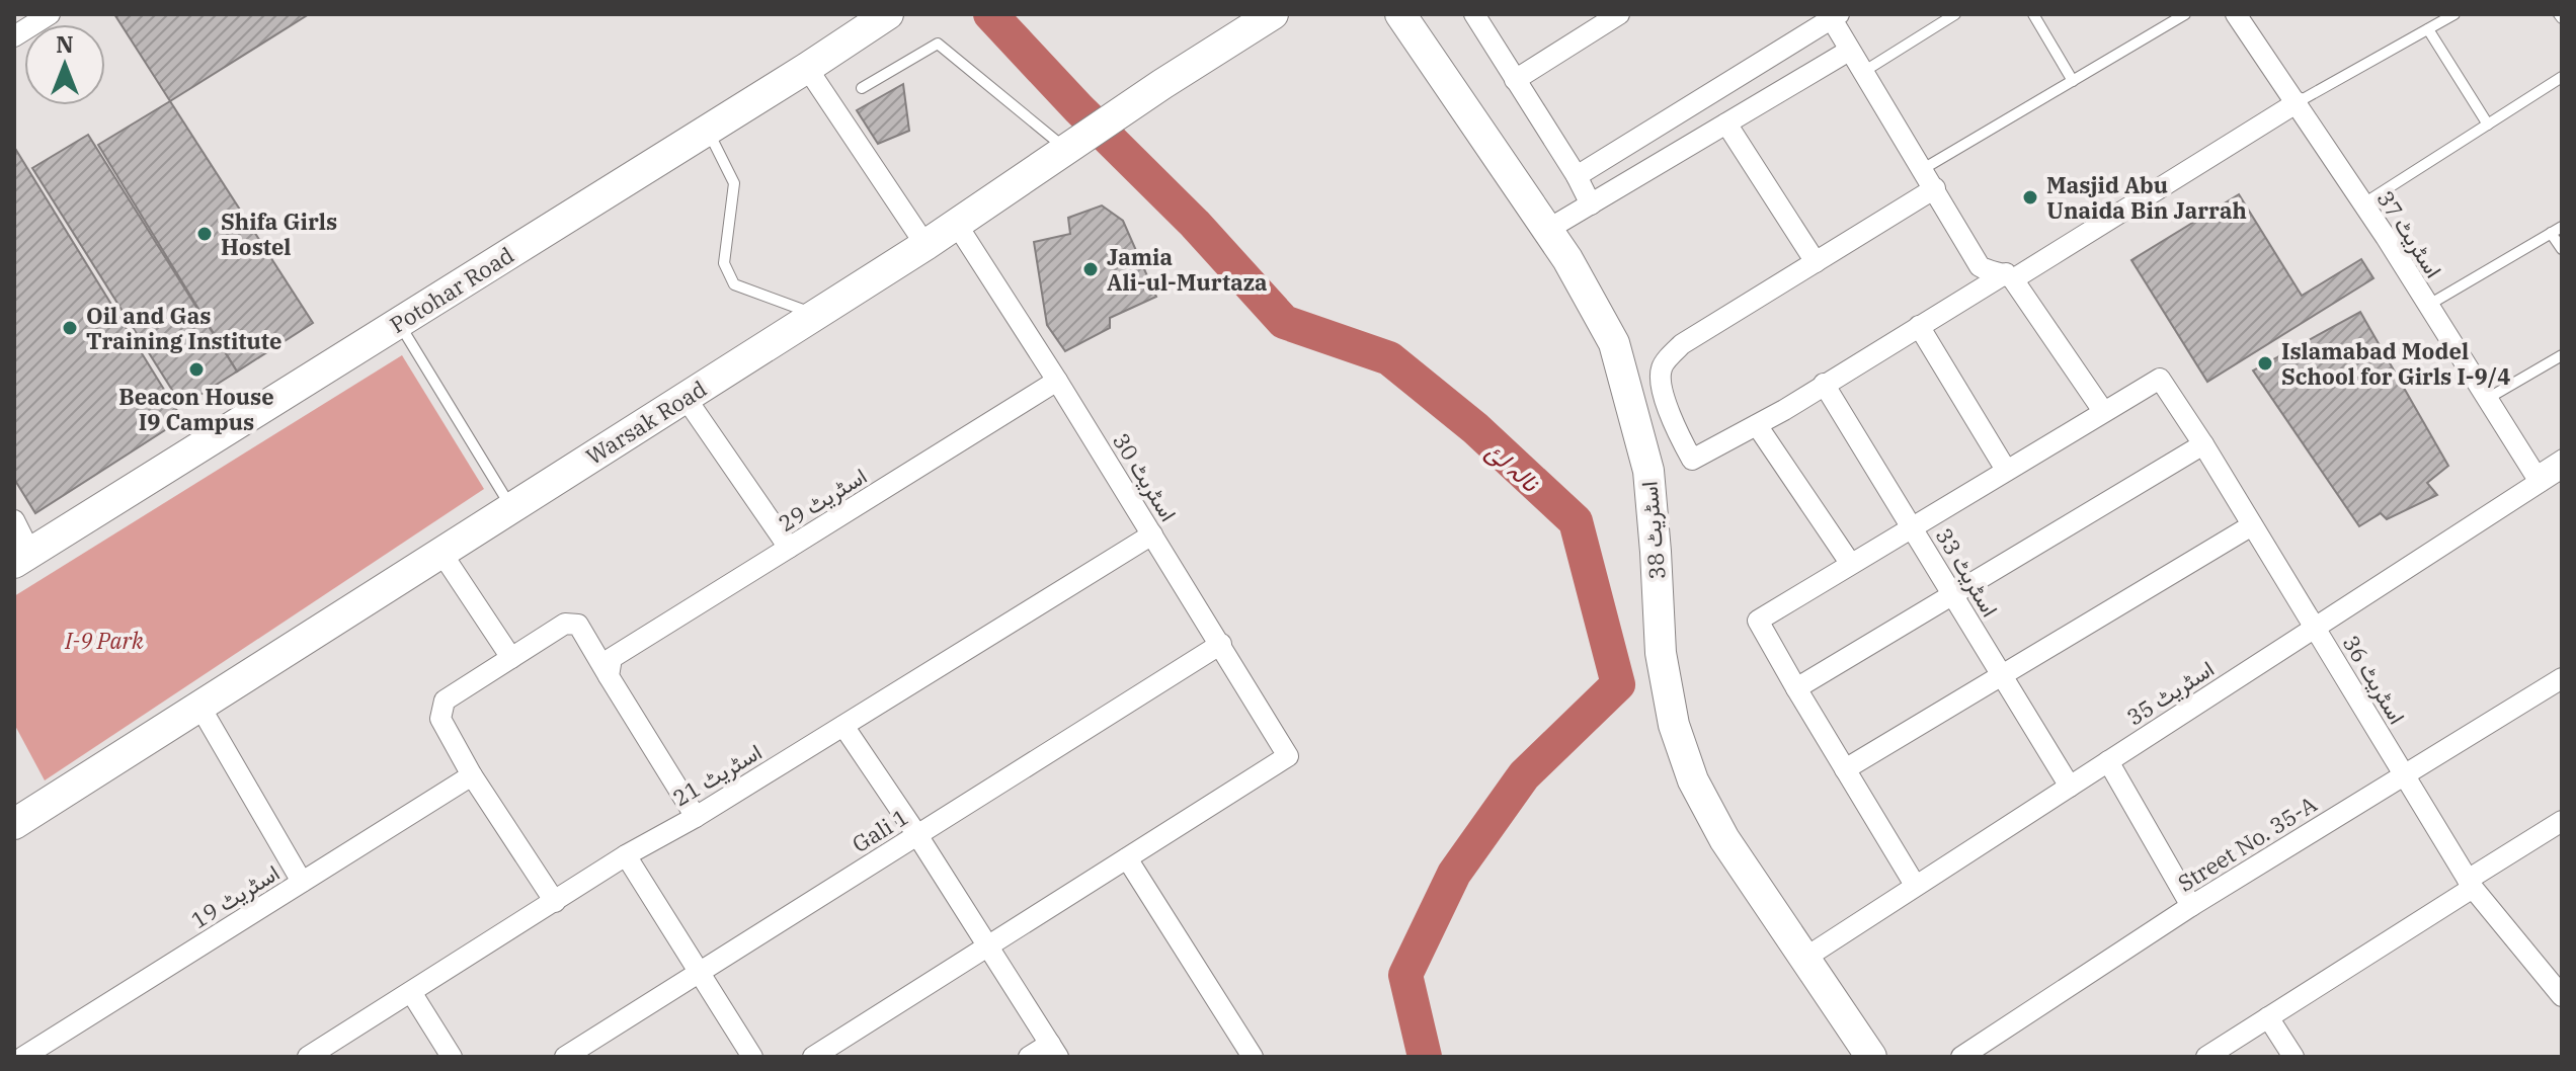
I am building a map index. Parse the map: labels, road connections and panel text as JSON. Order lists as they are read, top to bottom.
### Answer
{
  "streets": {
    "street": [
      "اسٹریٹ 37",
      "Potohar Road",
      "Warsak Road",
      "اسٹریٹ 30",
      "اسٹریٹ 29",
      "اسٹریٹ 38",
      "اسٹریٹ 33",
      "اسٹریٹ 36",
      "اسٹریٹ 35",
      "اسٹریٹ 21",
      "Gali 1",
      "Street No. 35-A",
      "اسٹریٹ 19"
    ]
  },
  "crossings": [
    ["اسٹریٹ 37", "اسٹریٹ 35"],
    ["Warsak Road", "اسٹریٹ 30"],
    ["اسٹریٹ 30", "اسٹریٹ 29"],
    ["اسٹریٹ 30", "اسٹریٹ 21"],
    ["اسٹریٹ 30", "Gali 1"],
    ["اسٹریٹ 38", "اسٹریٹ 35"],
    ["اسٹریٹ 33", "اسٹریٹ 35"],
    ["اسٹریٹ 36", "اسٹریٹ 35"],
    ["اسٹریٹ 36", "Street No. 35-A"]
  ],
  "water": ["نالہ لئ"],
  "parks": ["I-9 Park"],
  "places": [
    "Masjid Abu Unaida Bin Jarrah",
    "Shifa Girls Hostel",
    "Jamia Ali-ul-Murtaza",
    "Oil and Gas Training Institute",
    "Islamabad Model School for Girls I-9/4",
    "Beacon House I9 Campus"
  ],
  "north": "top"
}
